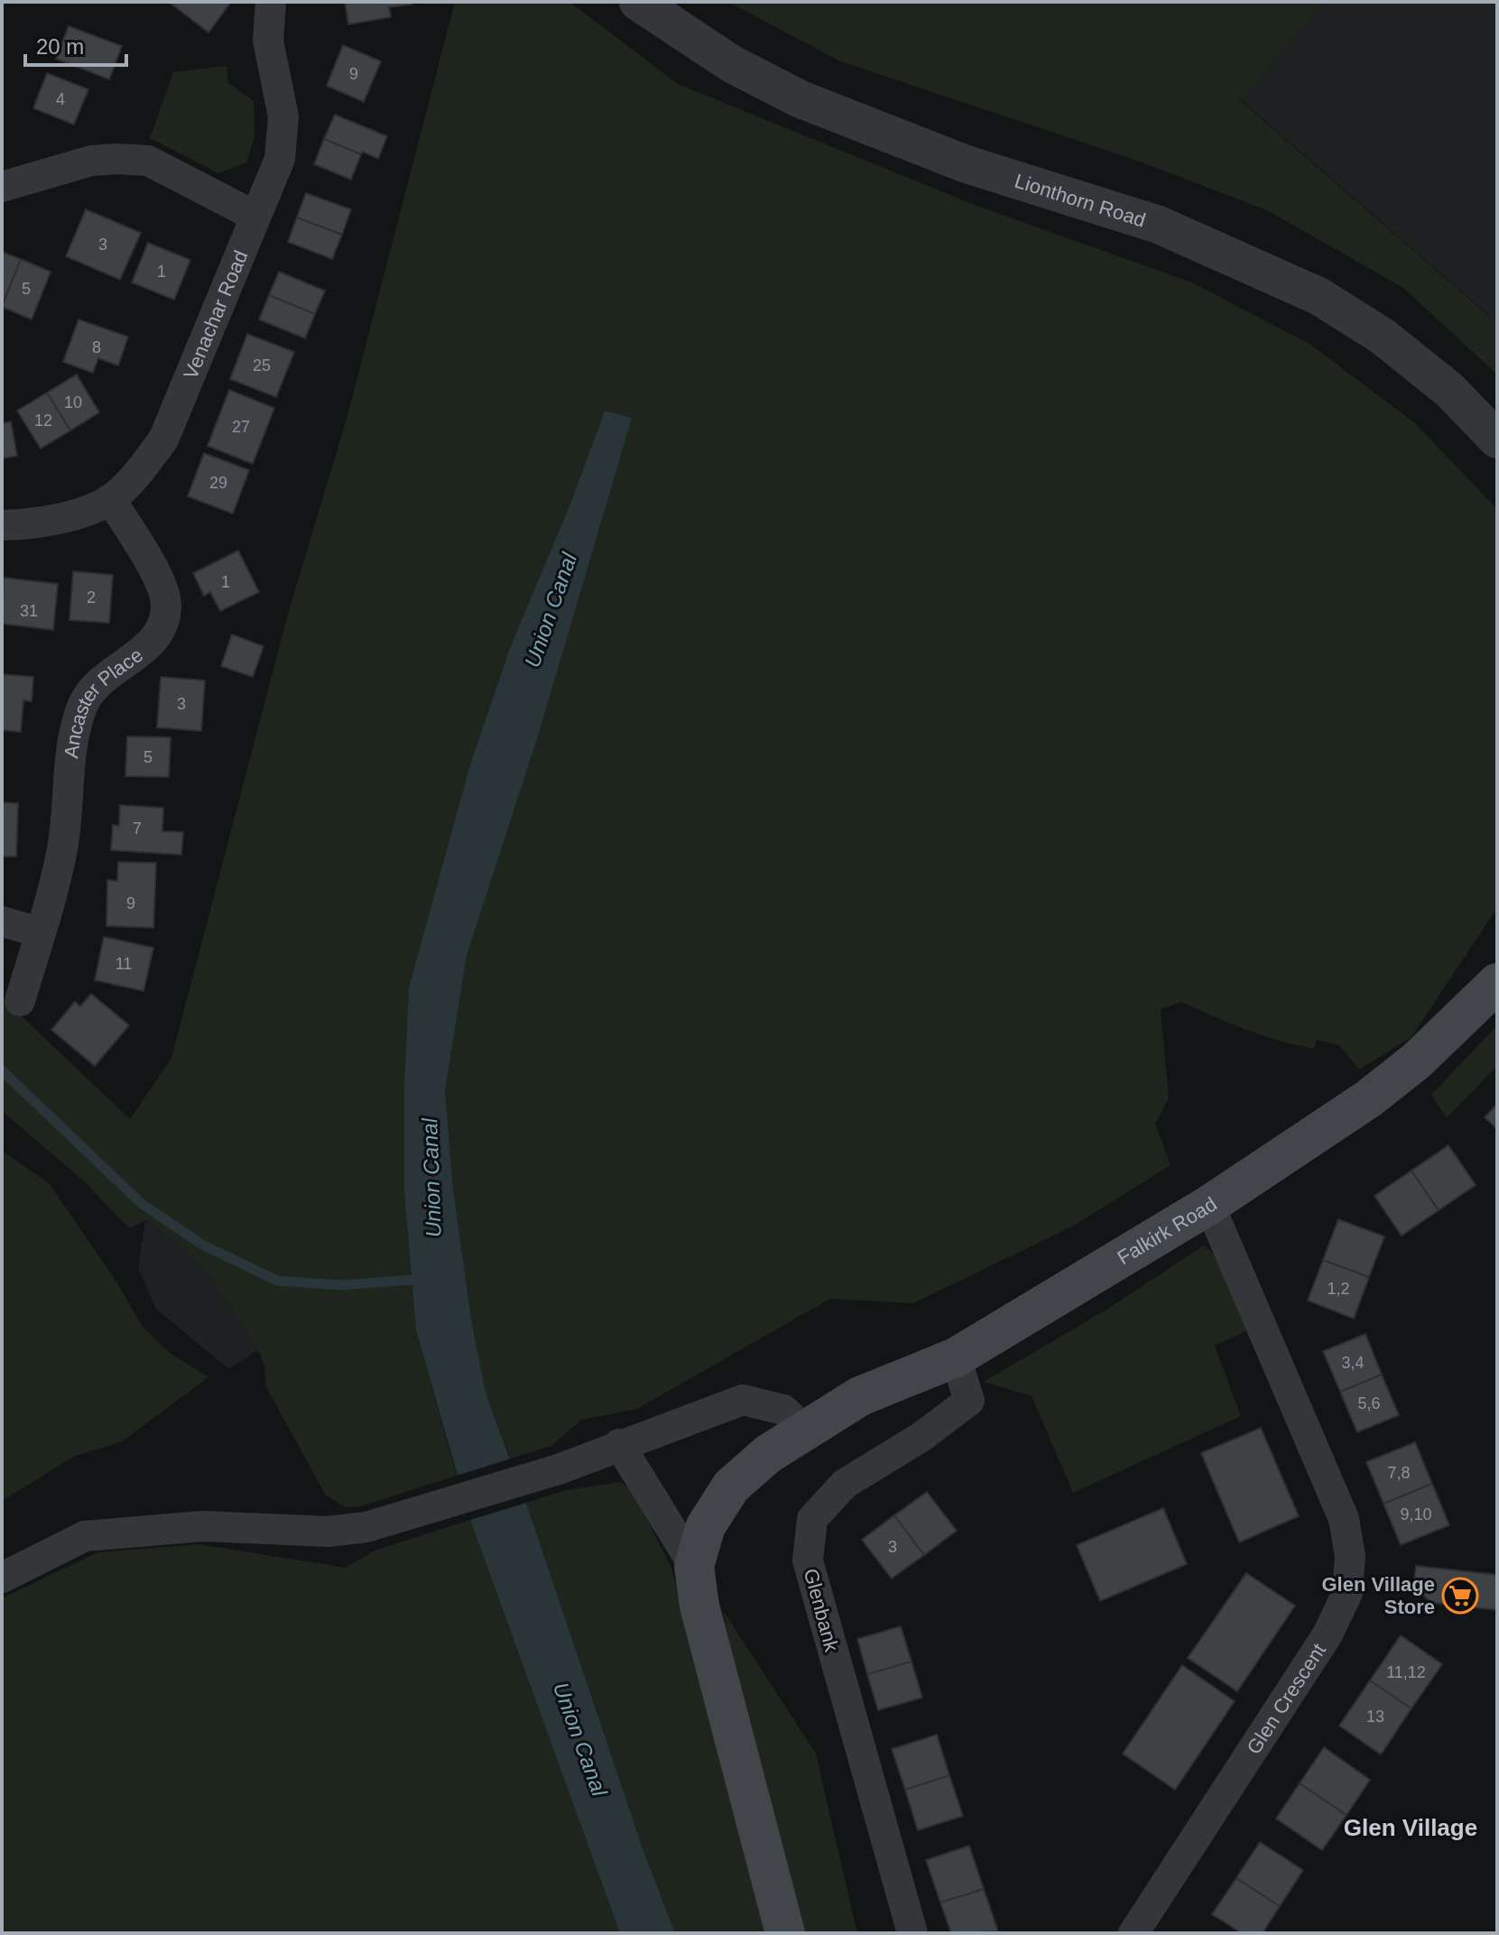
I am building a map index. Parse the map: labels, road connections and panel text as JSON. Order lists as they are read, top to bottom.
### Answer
{
  "streets": {
    "main road": ["Falkirk Road"],
    "street": [
      "Lionthorn Road",
      "Venachar Road",
      "Ancaster Place",
      "Glenbank",
      "Glen Crescent"
    ]
  },
  "crossings": [
    ["Venachar Road", "Ancaster Place"],
    ["Falkirk Road", "Glenbank"],
    ["Falkirk Road", "Glen Crescent"]
  ],
  "districts": ["Glen Village"],
  "water": ["Union Canal"],
  "places": {
    "supermarket": ["Glen Village Store"]
  },
  "house_numbers": [
    "9",
    "4",
    "3",
    "1",
    "5",
    "8",
    "25",
    "10",
    "12",
    "27",
    "29",
    "1",
    "2",
    "31",
    "3",
    "5",
    "7",
    "9",
    "11",
    "1,2",
    "3,4",
    "5,6",
    "7,8",
    "9,10",
    "3",
    "11,12",
    "13"
  ],
  "scale_bar": "20 m"
}
